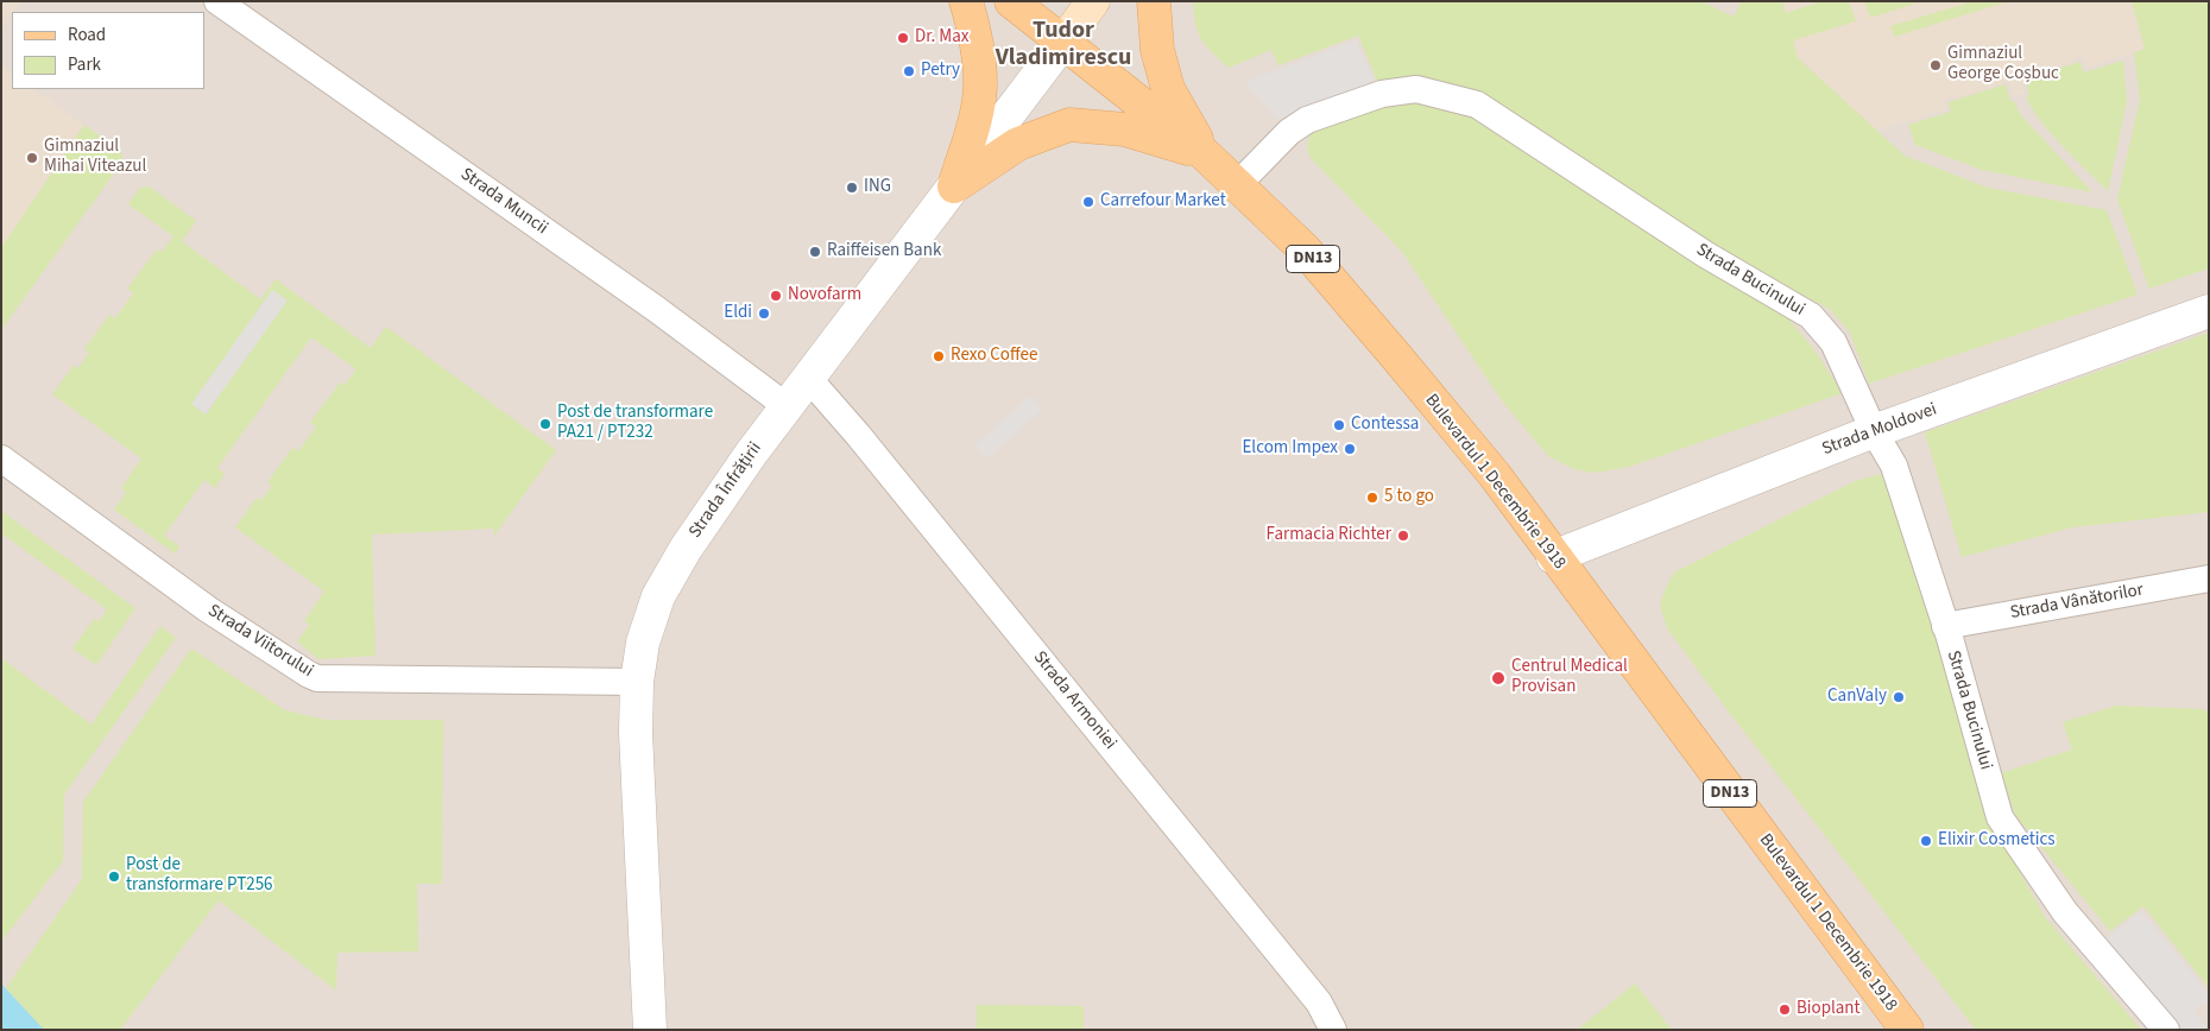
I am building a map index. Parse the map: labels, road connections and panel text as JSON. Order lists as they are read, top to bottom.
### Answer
{
  "streets": {
    "main road": ["DN13", "Bulevardul 1 Decembrie 1918"],
    "street": [
      "Strada Muncii",
      "Strada Bucinului",
      "Strada Moldovei",
      "Strada Înfrățirii",
      "Strada Vânătorilor",
      "Strada Viitorului",
      "Strada Armoniei"
    ]
  },
  "crossings": [
    ["Strada Muncii", "Strada Înfrățirii"],
    ["Strada Bucinului", "Strada Moldovei"],
    ["Strada Bucinului", "Bulevardul 1 Decembrie 1918"],
    ["Strada Bucinului", "Strada Vânătorilor"],
    ["Strada Moldovei", "Bulevardul 1 Decembrie 1918"],
    ["Bulevardul 1 Decembrie 1918", "Strada Înfrățirii"],
    ["Strada Înfrățirii", "Strada Viitorului"],
    ["Strada Înfrățirii", "Strada Armoniei"]
  ],
  "districts": ["Tudor Vladimirescu"],
  "places": [
    "Dr. Max",
    "Gimnaziul George Coșbuc",
    "Petry",
    "Gimnaziul Mihai Viteazul",
    "ING",
    "Carrefour Market",
    "Raiffeisen Bank",
    "Novofarm",
    "Eldi",
    "Rexo Coffee",
    "Post de transformare PA21 / PT232",
    "Contessa",
    "Elcom Impex",
    "5 to go",
    "Farmacia Richter",
    "Centrul Medical Provisan",
    "CanValy",
    "Elixir Cosmetics",
    "Post de transformare PT256",
    "Bioplant"
  ],
  "legend": ["Road", "Park"]
}
